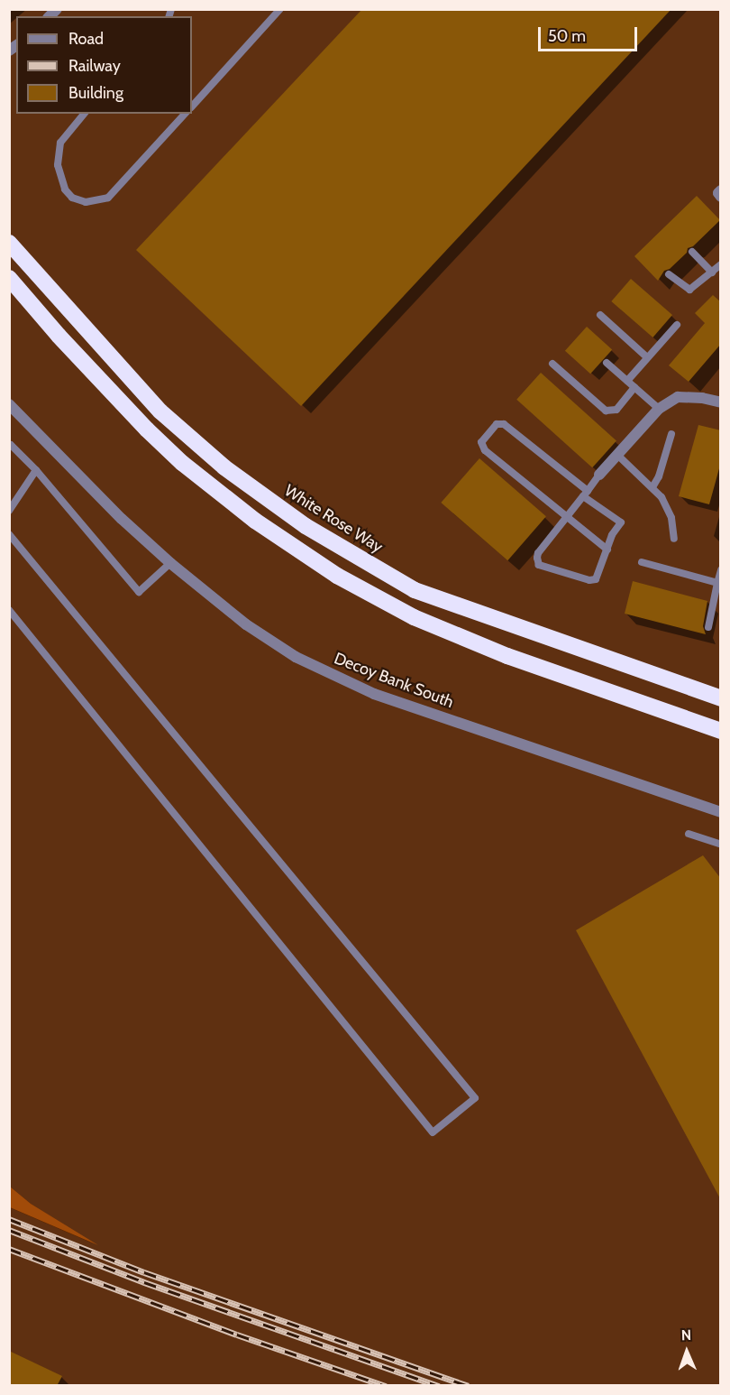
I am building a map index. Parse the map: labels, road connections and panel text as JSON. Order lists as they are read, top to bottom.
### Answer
{
  "streets": {
    "highway": ["White Rose Way"],
    "street": ["Decoy Bank South"]
  },
  "legend": ["Road", "Railway", "Building"],
  "scale_bar": "50 m",
  "north": "top"
}
